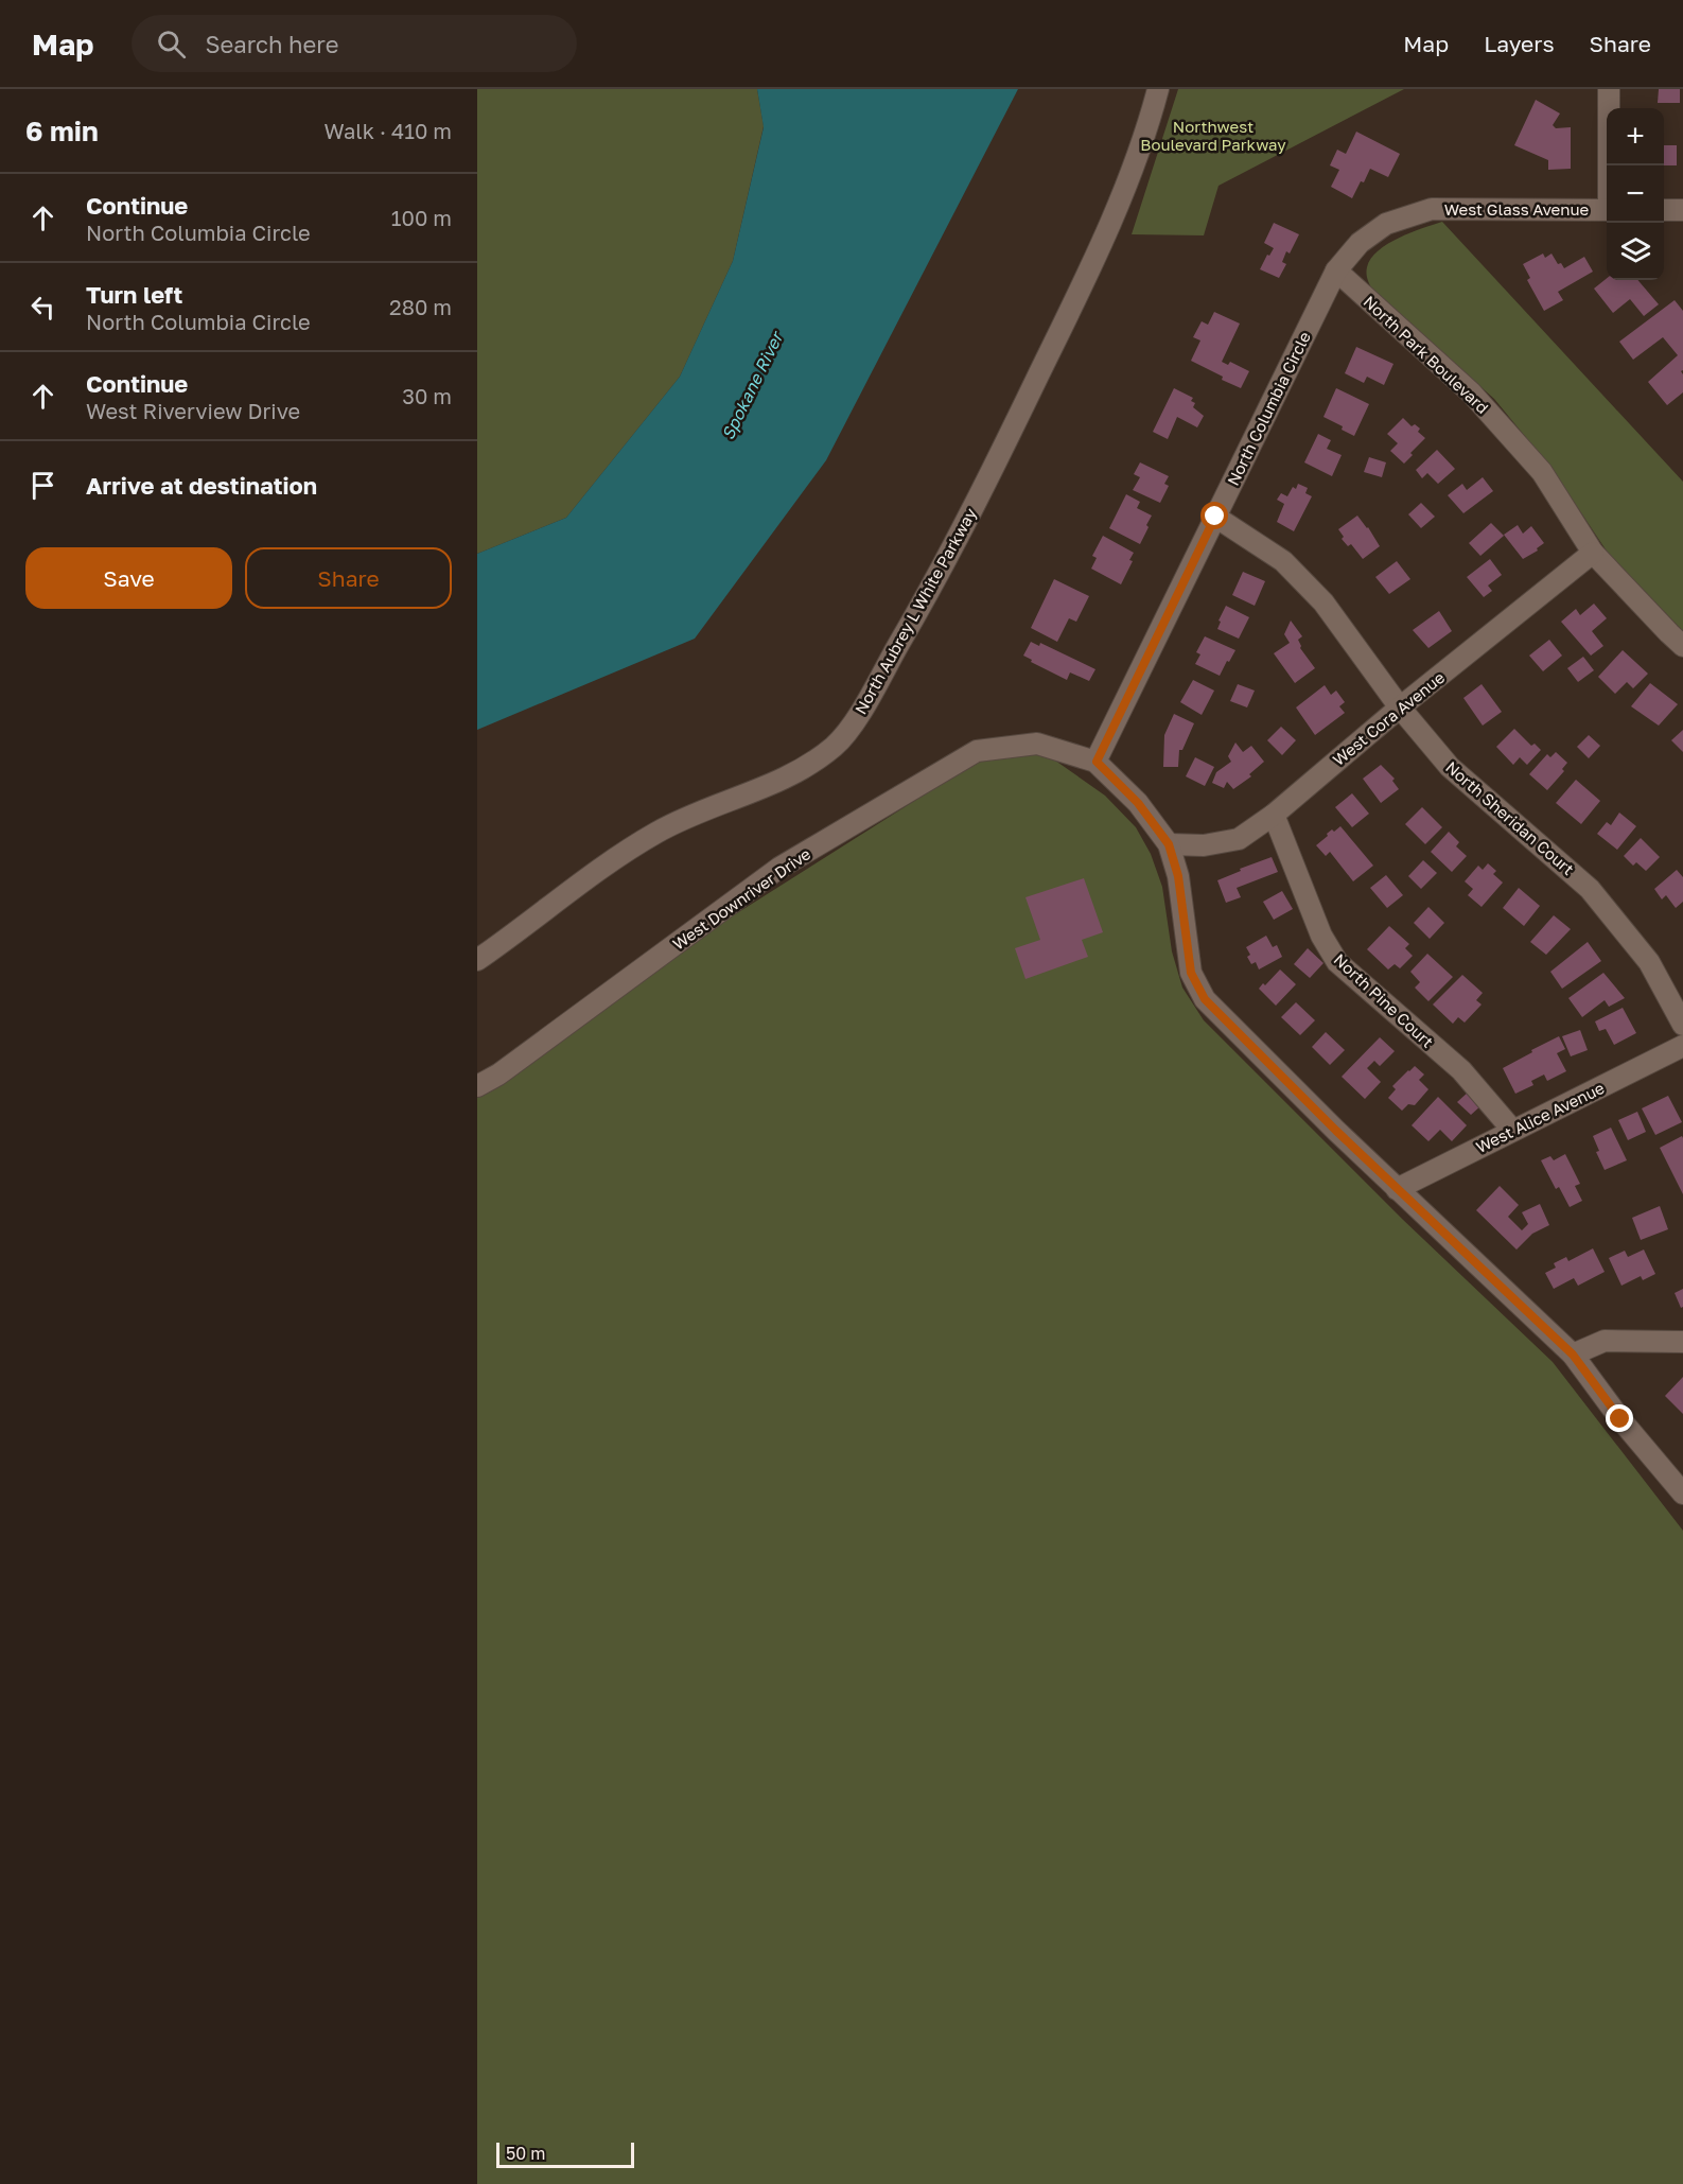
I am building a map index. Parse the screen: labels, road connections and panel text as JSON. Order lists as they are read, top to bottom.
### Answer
{
  "streets": {
    "street": [
      "West Glass Avenue",
      "North Park Boulevard",
      "North Columbia Circle",
      "North Aubrey L White Parkway",
      "West Cora Avenue",
      "North Sheridan Court",
      "West Downriver Drive",
      "North Pine Court",
      "West Alice Avenue"
    ]
  },
  "crossings": [
    ["West Glass Avenue", "North Columbia Circle"],
    ["North Park Boulevard", "North Columbia Circle"],
    ["North Park Boulevard", "West Cora Avenue"],
    ["North Columbia Circle", "North Sheridan Court"],
    ["North Columbia Circle", "West Downriver Drive"],
    ["West Cora Avenue", "North Sheridan Court"],
    ["West Cora Avenue", "North Pine Court"],
    ["North Pine Court", "West Alice Avenue"]
  ],
  "water": ["Spokane River"],
  "parks": ["Northwest Boulevard Parkway"],
  "scale_bar": "50 m",
  "page": {
    "header": "Map",
    "search": "Search here",
    "nav": ["Map", "Layers", "Share"],
    "heading": ["6 min", "Walk · 410 m"],
    "map_buttons": ["+", "−"],
    "list": [
      ["Continue", "North Columbia Circle", "100 m"],
      ["Turn left", "North Columbia Circle", "280 m"],
      ["Continue", "West Riverview Drive", "30 m"],
      "Arrive at destination"
    ],
    "buttons": ["Save", "Share"],
    "scale": "50 m"
  }
}
